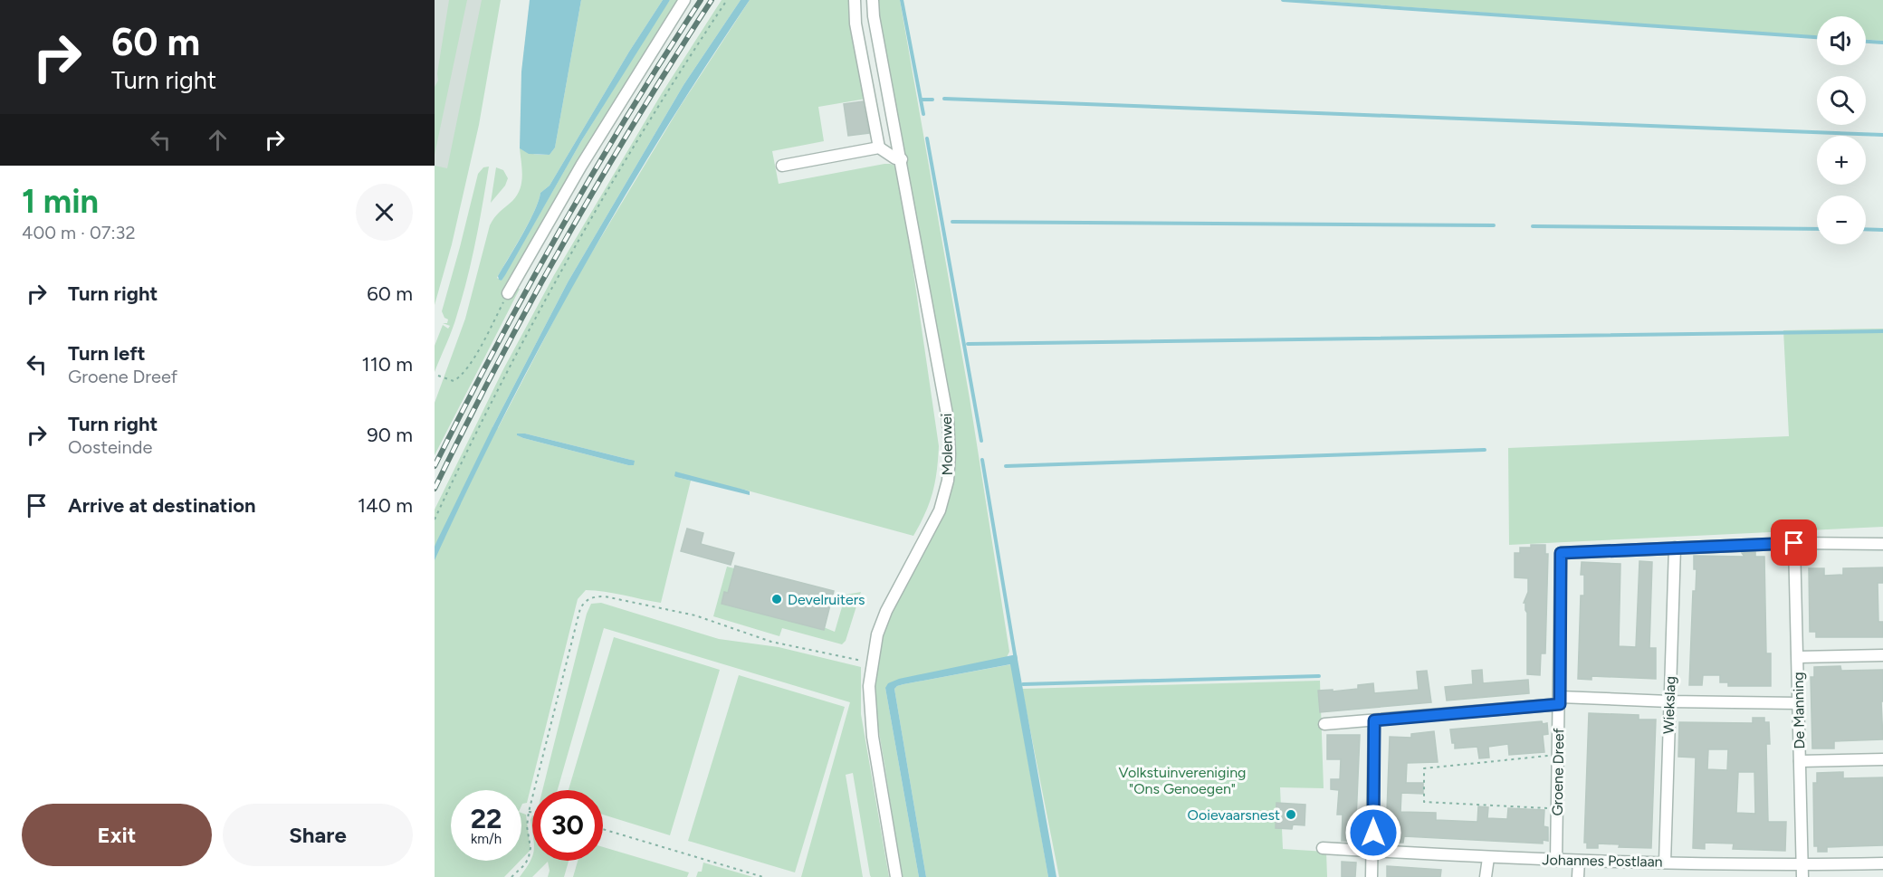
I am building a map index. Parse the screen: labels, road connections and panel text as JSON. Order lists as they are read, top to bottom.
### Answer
{
  "streets": {
    "street": [
      "Molenwei",
      "Wiekslag",
      "De Manning",
      "Groene Dreef",
      "Johannes Postlaan"
    ]
  },
  "crossings": [
    ["Wiekslag", "Groene Dreef"],
    ["Wiekslag", "Johannes Postlaan"],
    ["De Manning", "Johannes Postlaan"],
    ["Groene Dreef", "Johannes Postlaan"]
  ],
  "parks": ["Volkstuinvereniging \"Ons Genoegen\""],
  "places": ["Develruiters", "Ooievaarsnest"],
  "page": {
    "turn": ["60 m", "Turn right"],
    "map_buttons": ["+", "−"],
    "heading": ["1 min", "400 m · 07:32"],
    "list": [
      {
        "name": "Turn right",
        "value": "60 m"
      },
      {
        "name": "Turn left",
        "note": "Groene Dreef",
        "value": "110 m"
      },
      {
        "name": "Turn right",
        "note": "Oosteinde",
        "value": "90 m"
      },
      {
        "name": "Arrive at destination",
        "value": "140 m"
      }
    ],
    "speed": "22 km/h",
    "limit": "30",
    "buttons": ["Exit", "Share"]
  }
}
